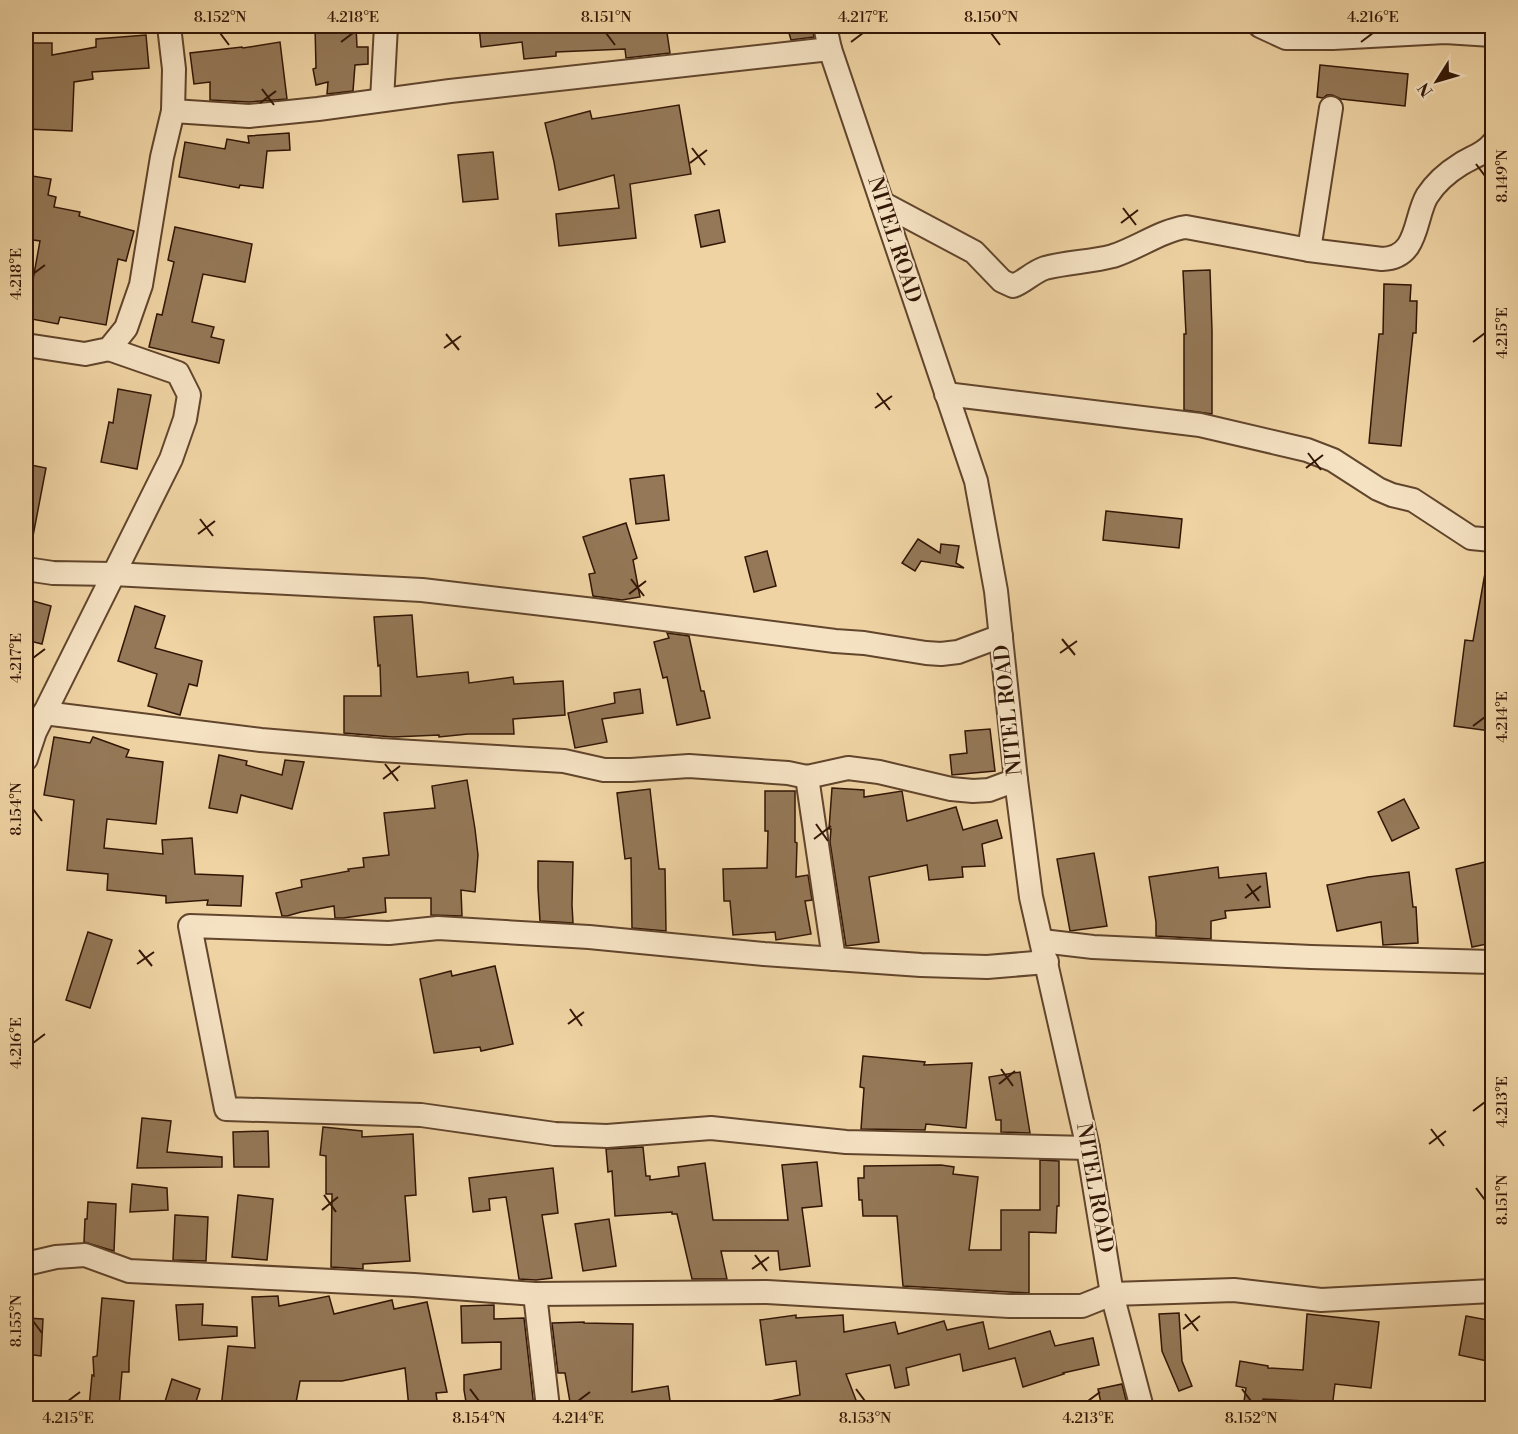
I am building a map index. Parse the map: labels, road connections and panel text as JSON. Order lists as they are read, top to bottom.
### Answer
{
  "streets": {
    "street": ["NITEL ROAD"]
  },
  "north": "bottom left",
  "coordinates": [
    "8.152°N",
    "4.218°E",
    "8.151°N",
    "4.217°E",
    "8.150°N",
    "4.216°E",
    "8.149°N",
    "4.215°E",
    "4.214°E",
    "8.154°N",
    "4.213°E",
    "8.155°N",
    "8.153°N"
  ]
}
